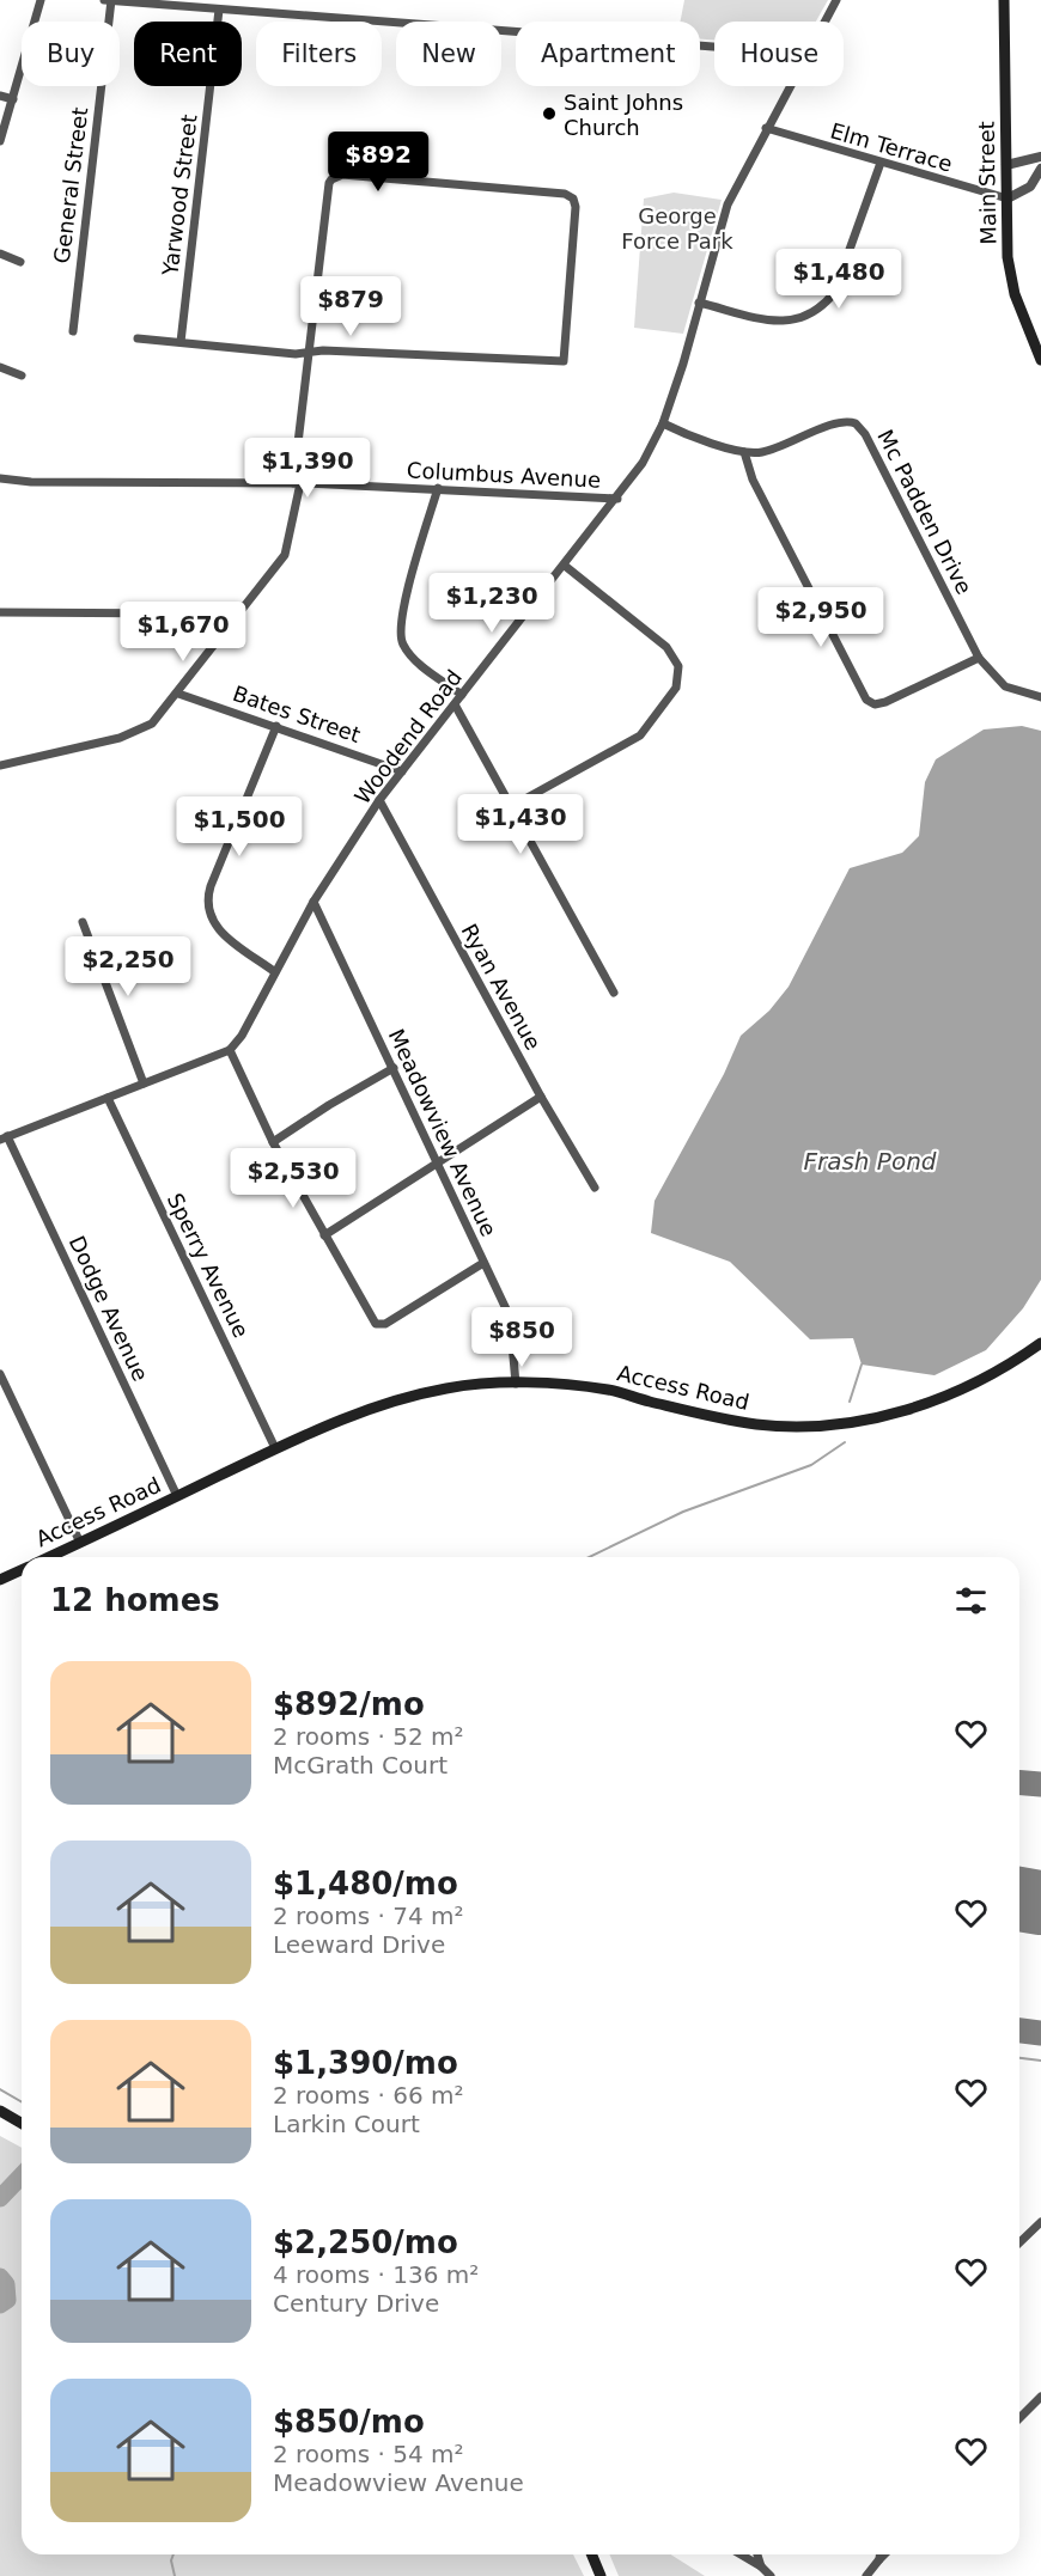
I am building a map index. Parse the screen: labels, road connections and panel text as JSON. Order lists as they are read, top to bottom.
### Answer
{
  "streets": {
    "main road": ["Main Street", "Access Road"],
    "street": [
      "Elm Terrace",
      "General Street",
      "Yarwood Street",
      "Columbus Avenue",
      "Mc Padden Drive",
      "Bates Street",
      "Woodend Road",
      "Ryan Avenue",
      "Meadowview Avenue",
      "Sperry Avenue",
      "Dodge Avenue"
    ]
  },
  "crossings": [
    ["Elm Terrace", "Main Street"],
    ["Elm Terrace", "Woodend Road"],
    ["Columbus Avenue", "Woodend Road"],
    ["Mc Padden Drive", "Woodend Road"],
    ["Bates Street", "Woodend Road"],
    ["Woodend Road", "Ryan Avenue"],
    ["Woodend Road", "Meadowview Avenue"],
    ["Meadowview Avenue", "Access Road"],
    ["Sperry Avenue", "Access Road"],
    ["Dodge Avenue", "Access Road"]
  ],
  "water": ["Frash Pond"],
  "parks": ["George Force Park"],
  "places": ["Saint Johns Church"],
  "page": {
    "chip": [
      "Buy",
      "Rent",
      "Filters",
      "New",
      "Apartment",
      "House"
    ],
    "price": [
      "$892",
      "$1,480",
      "$879",
      "$1,390",
      "$1,230",
      "$2,950",
      "$1,670",
      "$1,430",
      "$1,500",
      "$2,250",
      "$2,530",
      "$850"
    ],
    "heading": "12 homes",
    "list": [
      {
        "name": "$892/mo",
        "note": "2 rooms · 52 m² · McGrath Court"
      },
      {
        "name": "$1,480/mo",
        "note": "2 rooms · 74 m² · Leeward Drive"
      },
      {
        "name": "$1,390/mo",
        "note": "2 rooms · 66 m² · Larkin Court"
      },
      {
        "name": "$2,250/mo",
        "note": "4 rooms · 136 m² · Century Drive"
      },
      {
        "name": "$850/mo",
        "note": "2 rooms · 54 m² · Meadowview Avenue"
      }
    ]
  }
}
